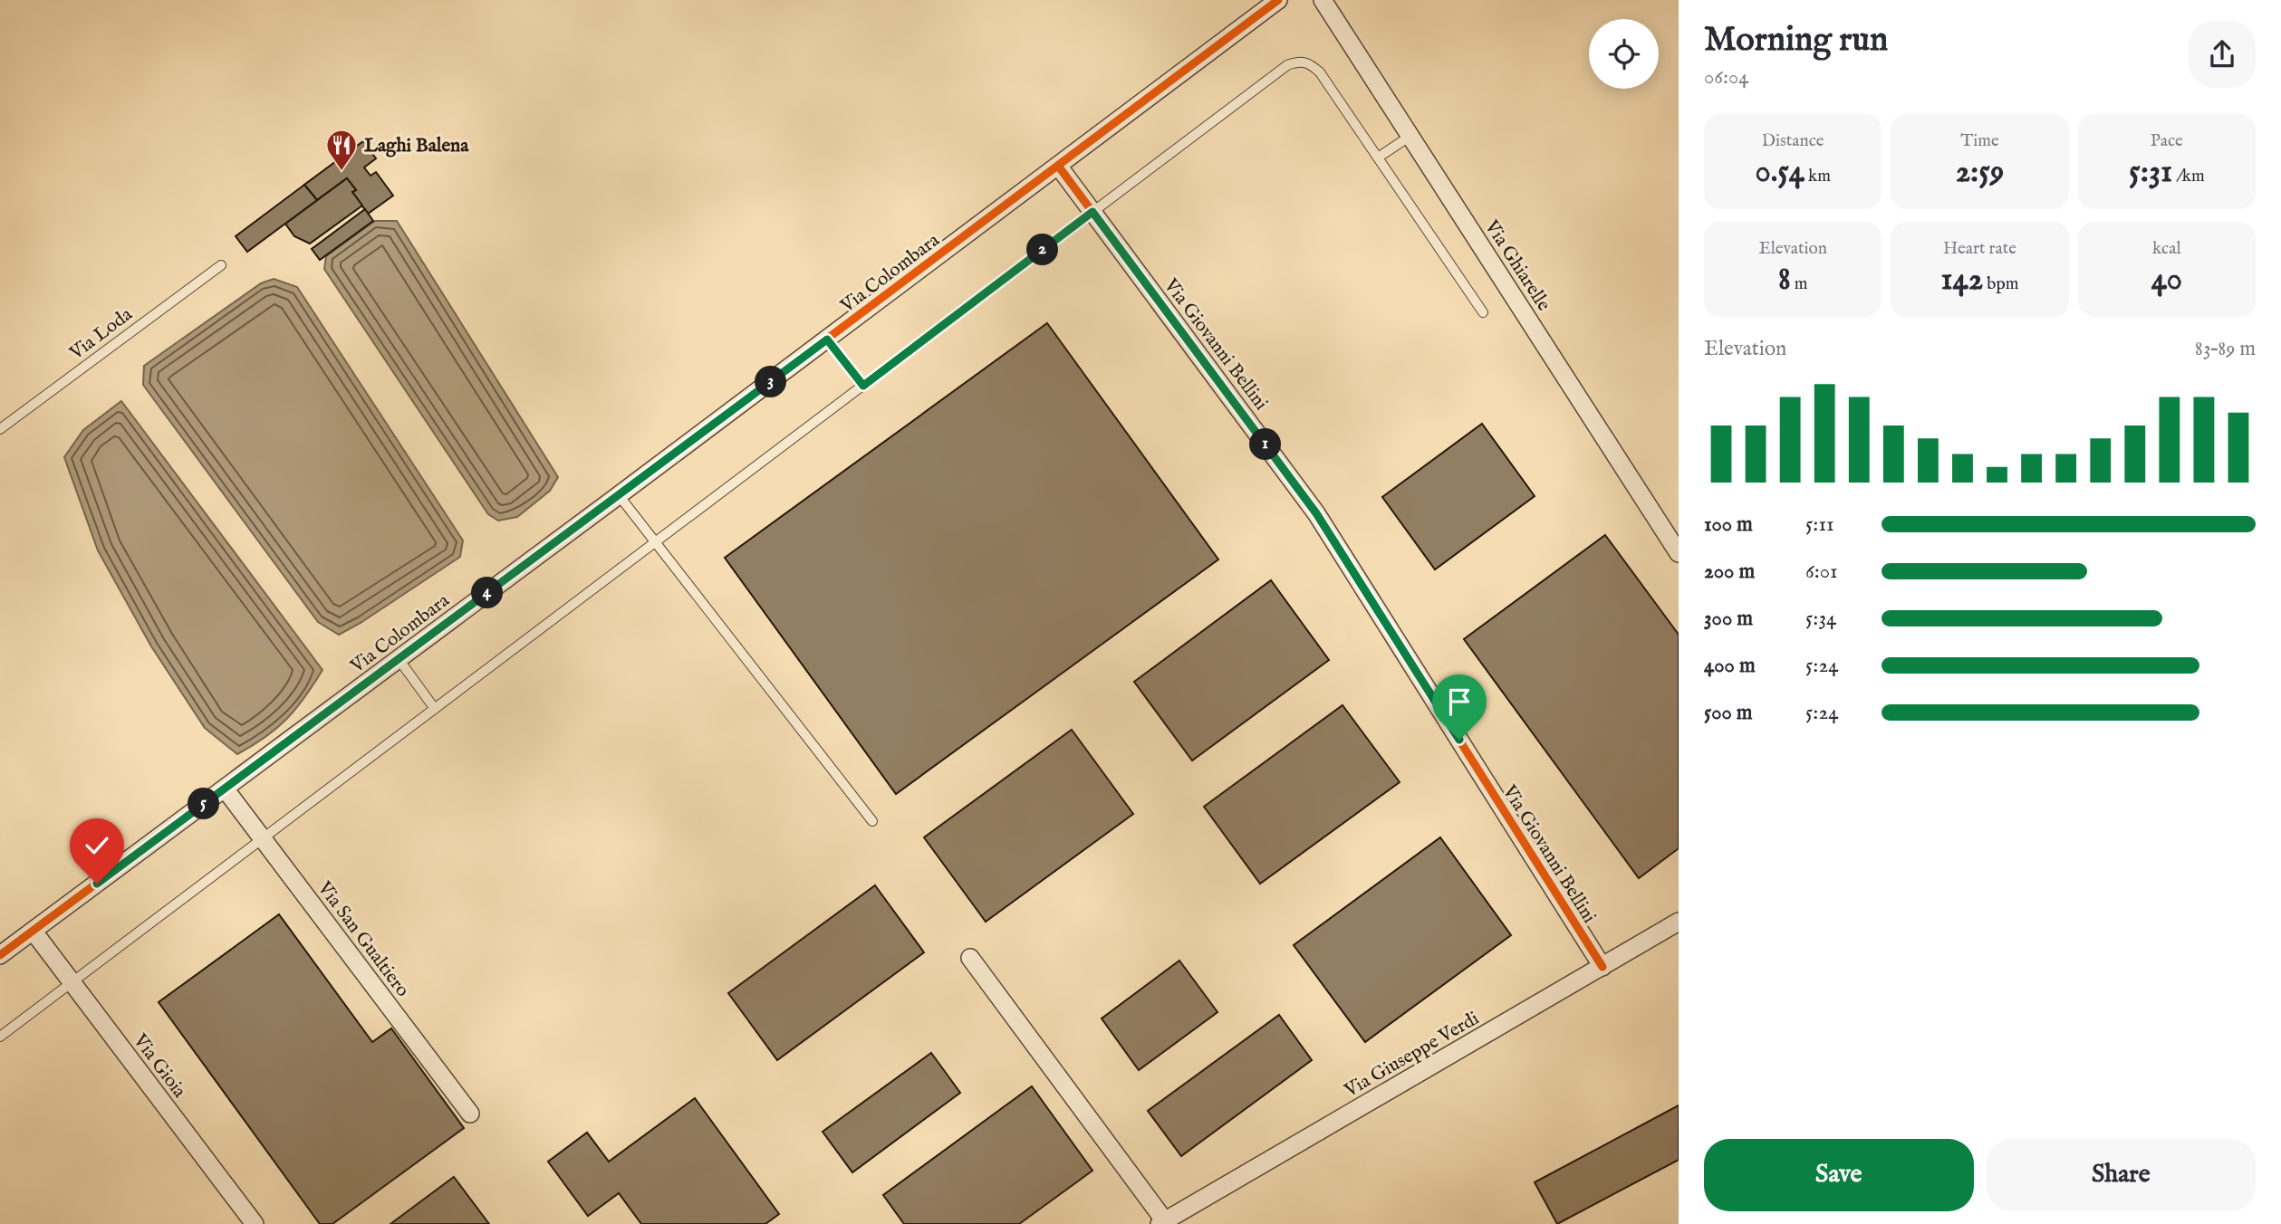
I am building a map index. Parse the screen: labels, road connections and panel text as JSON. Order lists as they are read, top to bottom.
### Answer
{
  "streets": {
    "street": [
      "Via Ghiarelle",
      "Via Colombara",
      "Via Giovanni Bellini",
      "Via San Gualtiero",
      "Via Giuseppe Verdi",
      "Via Gioia"
    ],
    "lane": ["Via Loda"]
  },
  "crossings": [
    ["Via Colombara", "Via Giovanni Bellini"],
    ["Via Colombara", "Via San Gualtiero"],
    ["Via Colombara", "Via Gioia"],
    ["Via Giovanni Bellini", "Via Giuseppe Verdi"]
  ],
  "places": {
    "restaurant": ["Laghi Balena"]
  },
  "page": {
    "heading": ["Morning run", "06:04"],
    "stats": [
      ["Distance", "0.54 km"],
      ["Time", "2:59"],
      ["Pace", "5:31 /km"],
      ["Elevation", "8 m"],
      ["Heart rate", "142 bpm"],
      ["kcal", "40"]
    ],
    "pins": [
      "2",
      "3",
      "1",
      "4",
      "5"
    ],
    "chart": ["Elevation", "83–89 m"],
    "list": [
      {
        "name": "100 m",
        "note": "5:11"
      },
      {
        "name": "200 m",
        "note": "6:01"
      },
      {
        "name": "300 m",
        "note": "5:34"
      },
      {
        "name": "400 m",
        "note": "5:24"
      },
      {
        "name": "500 m",
        "note": "5:24"
      }
    ],
    "buttons": ["Save", "Share"]
  }
}
